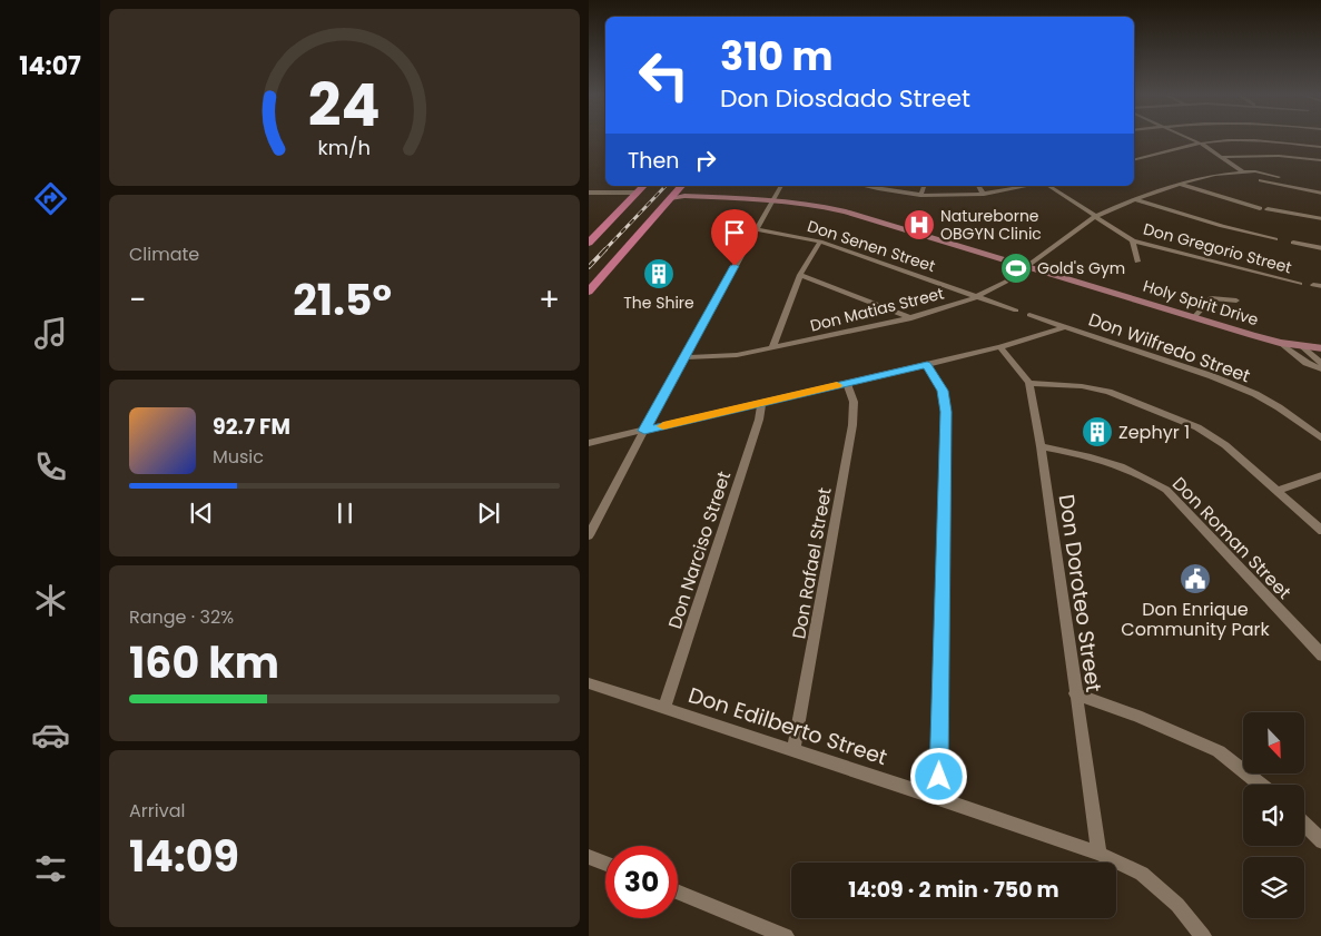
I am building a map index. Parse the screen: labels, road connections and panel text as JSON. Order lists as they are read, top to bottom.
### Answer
{
  "streets": {
    "main road": ["Holy Spirit Drive"],
    "street": [
      "Don Senen Street",
      "Don Gregorio Street",
      "Don Matias Street",
      "Don Wilfredo Street",
      "Don Roman Street",
      "Don Narciso Street",
      "Don Rafael Street",
      "Don Doroteo Street",
      "Don Edilberto Street"
    ]
  },
  "crossings": [
    ["Don Senen Street", "Don Matias Street"],
    ["Don Gregorio Street", "Don Matias Street"],
    ["Holy Spirit Drive", "Don Matias Street"],
    ["Don Roman Street", "Don Doroteo Street"],
    ["Don Narciso Street", "Don Edilberto Street"],
    ["Don Rafael Street", "Don Edilberto Street"],
    ["Don Doroteo Street", "Don Edilberto Street"]
  ],
  "places": {
    "hospital": ["Natureborne OBGYN Clinic"],
    "sports": ["Gold's Gym"],
    "building": ["The Shire", "Zephyr 1"],
    "public building": ["Don Enrique Community Park"]
  },
  "north": "bottom right",
  "page": {
    "tabs": "14:07",
    "turn": ["310 m", "Don Diosdado Street"],
    "then": "Then",
    "tile": [
      "Climate",
      ["Range · 32%", "160 km"],
      ["Arrival", "14:09"]
    ],
    "heat": ["−", "21.5°", "+"],
    "song": ["92.7 FM", "Music"],
    "limit": "30",
    "trip": "14:09 · 2 min · 750 m",
    "gauge": ["24", "km/h"]
  }
}
